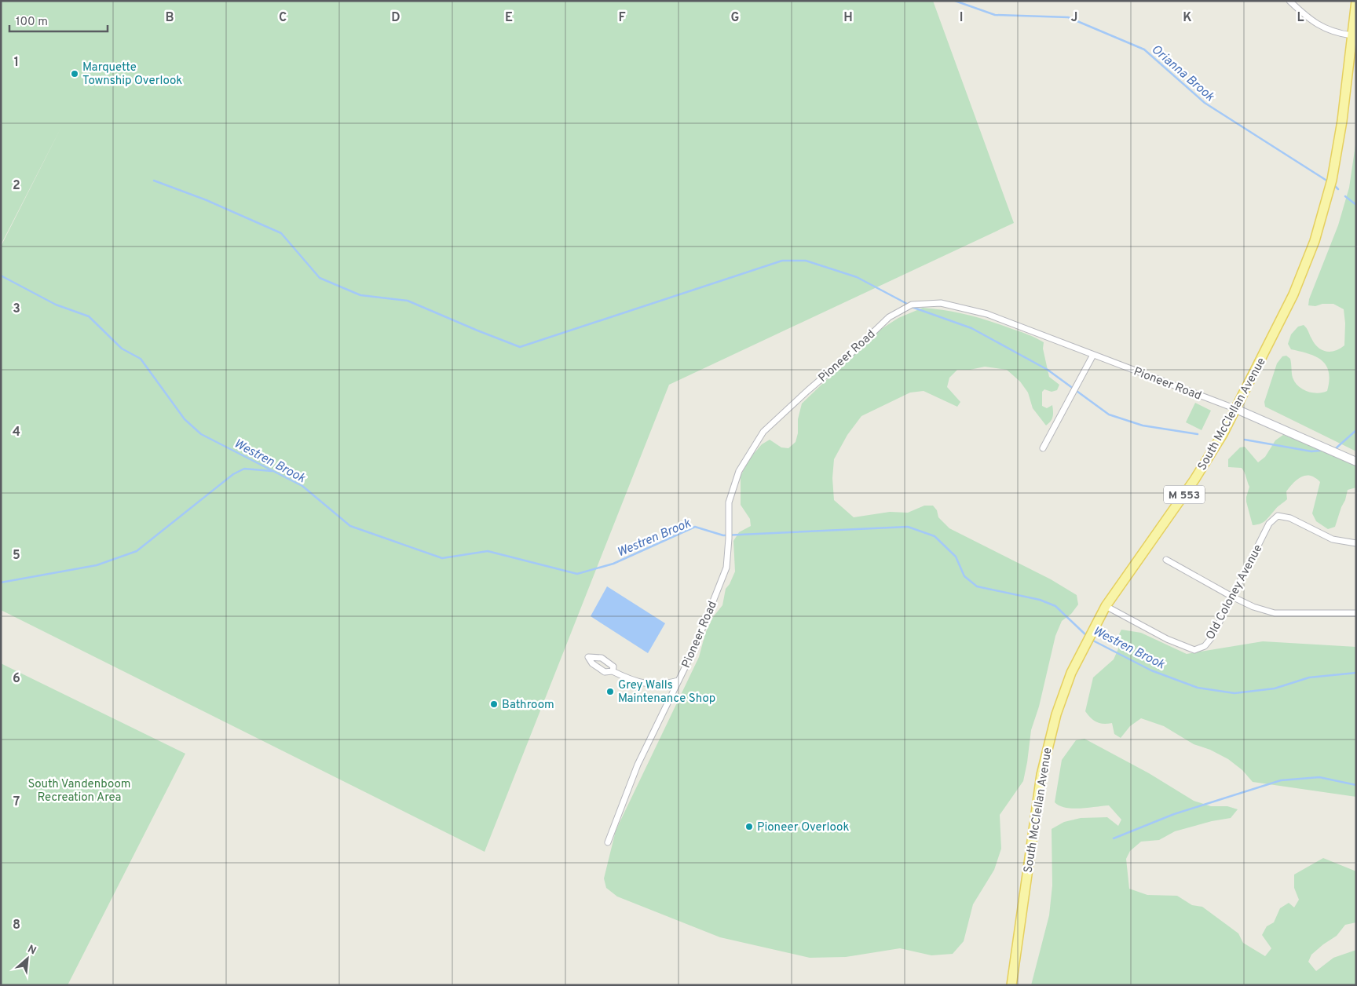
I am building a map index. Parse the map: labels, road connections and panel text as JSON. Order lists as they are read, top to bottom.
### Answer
{
  "streets": {
    "main road": ["South McClellan Avenue", "M 553"],
    "street": ["Pioneer Road", "Old Coloney Avenue"]
  },
  "crossings": [
    ["Pioneer Road", "South McClellan Avenue"],
    ["South McClellan Avenue", "Old Coloney Avenue"]
  ],
  "water": ["Orianna Brook", "Westren Brook"],
  "parks": ["South Vandenboom Recreation Area"],
  "places": [
    "Marquette Township Overlook",
    "Grey Walls Maintenance Shop",
    "Bathroom",
    "Pioneer Overlook"
  ],
  "scale_bar": "100 m",
  "north": "top right",
  "grid": {
    "columns": [
      "B",
      "C",
      "D",
      "E",
      "F",
      "G",
      "H",
      "I",
      "J",
      "K",
      "L"
    ],
    "rows": [
      "1",
      "2",
      "3",
      "4",
      "5",
      "6",
      "7",
      "8"
    ]
  }
}
